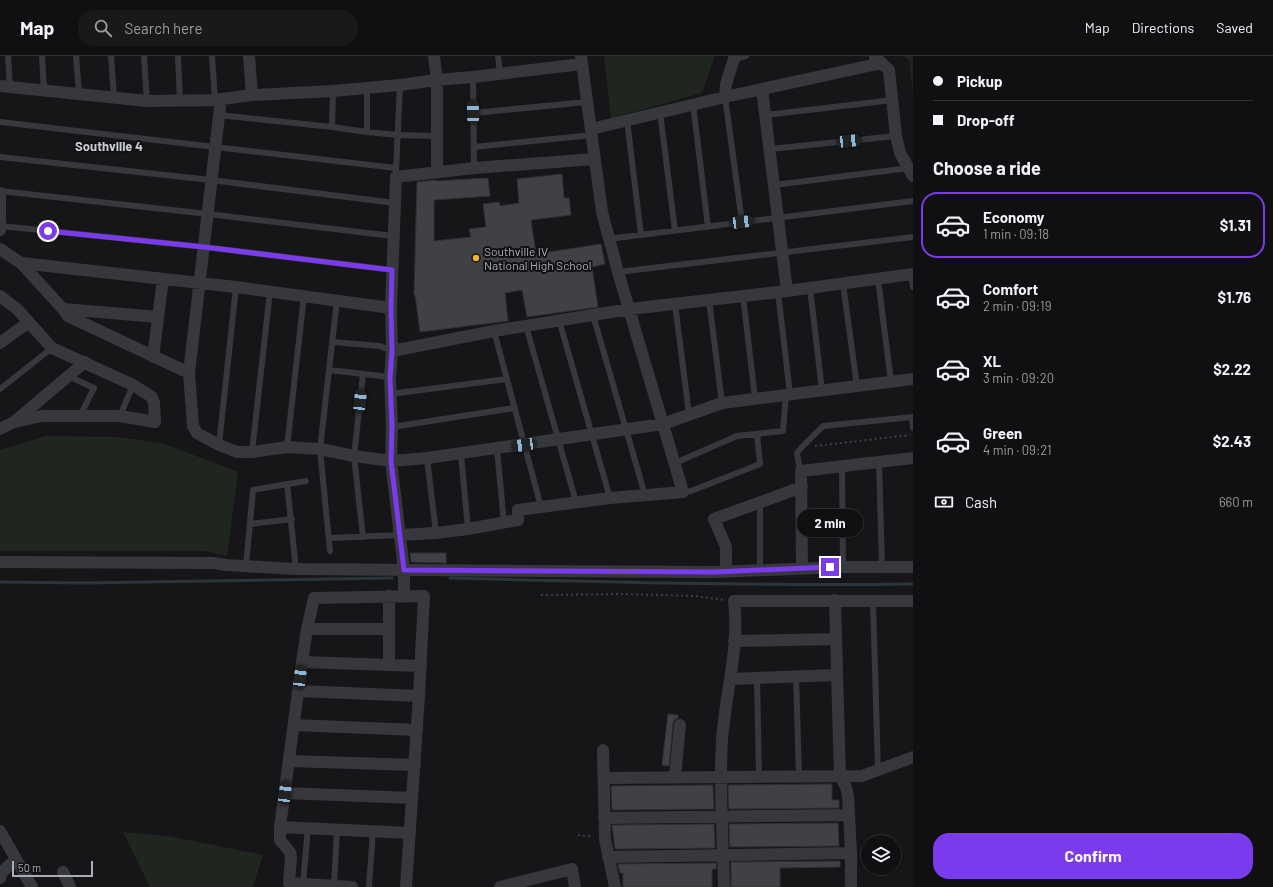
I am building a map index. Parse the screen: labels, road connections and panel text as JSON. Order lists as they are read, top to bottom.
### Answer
{
  "districts": ["Southville 4"],
  "places": ["Southville IV National High School"],
  "scale_bar": "50 m",
  "page": {
    "header": "Map",
    "search": "Search here",
    "nav": ["Map", "Directions", "Saved"],
    "banner": ["Pickup", "Drop-off"],
    "heading": "Choose a ride",
    "list": [
      {
        "name": "Economy",
        "note": "1 min · 09:18",
        "value": "$1.31"
      },
      {
        "name": "Comfort",
        "note": "2 min · 09:19",
        "value": "$1.76"
      },
      {
        "name": "XL",
        "note": "3 min · 09:20",
        "value": "$2.22"
      },
      {
        "name": "Green",
        "note": "4 min · 09:21",
        "value": "$2.43"
      }
    ],
    "pay": ["Cash", "660 m"],
    "bubble": "2 min",
    "buttons": "Confirm",
    "scale": "50 m"
  }
}
